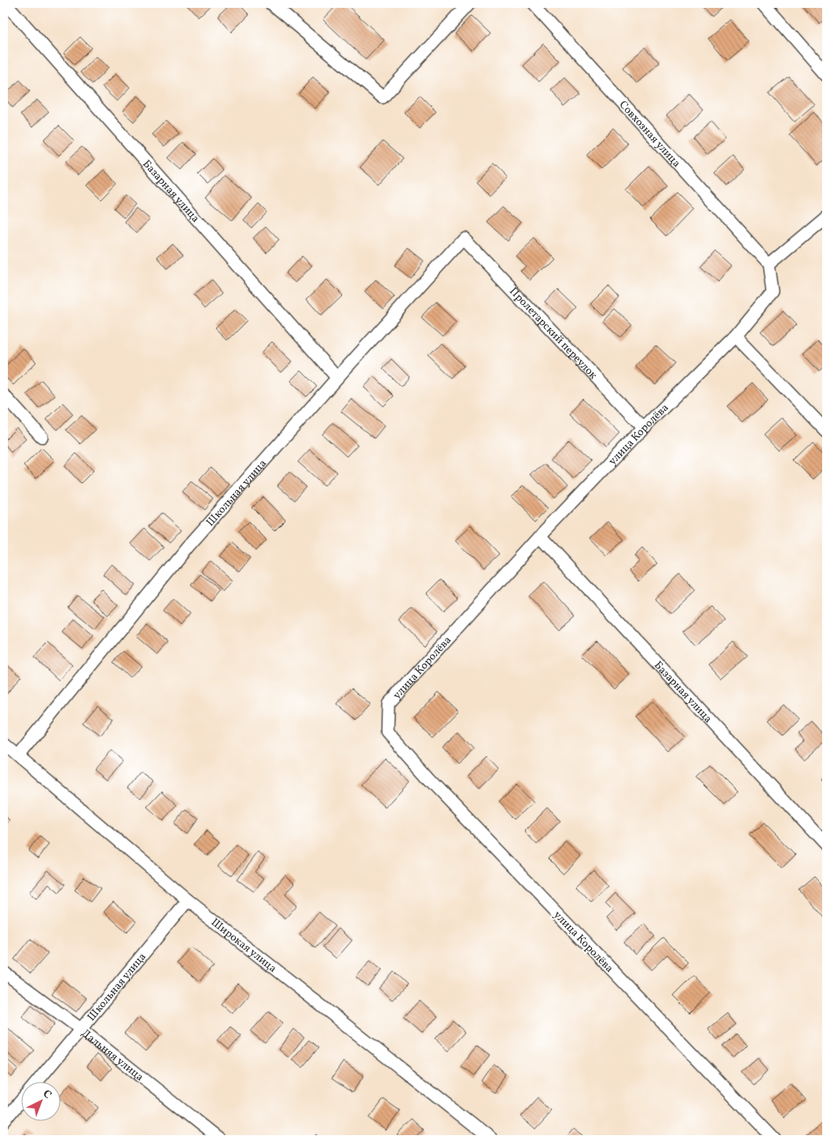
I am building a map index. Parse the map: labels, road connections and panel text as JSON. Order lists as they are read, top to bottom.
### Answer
{
  "streets": {
    "street": [
      "Совхозная улица",
      "Базарная улица",
      "Пролетарский переулок",
      "улица Королёва",
      "Школьная улица",
      "Широкая улица",
      "Дальняя улица"
    ]
  },
  "crossings": [
    ["Совхозная улица", "улица Королёва"],
    ["Базарная улица", "улица Королёва"],
    ["Базарная улица", "Школьная улица"],
    ["Пролетарский переулок", "улица Королёва"],
    ["Пролетарский переулок", "Школьная улица"],
    ["Школьная улица", "Широкая улица"],
    ["Школьная улица", "Дальняя улица"]
  ],
  "north": "top right"
}
